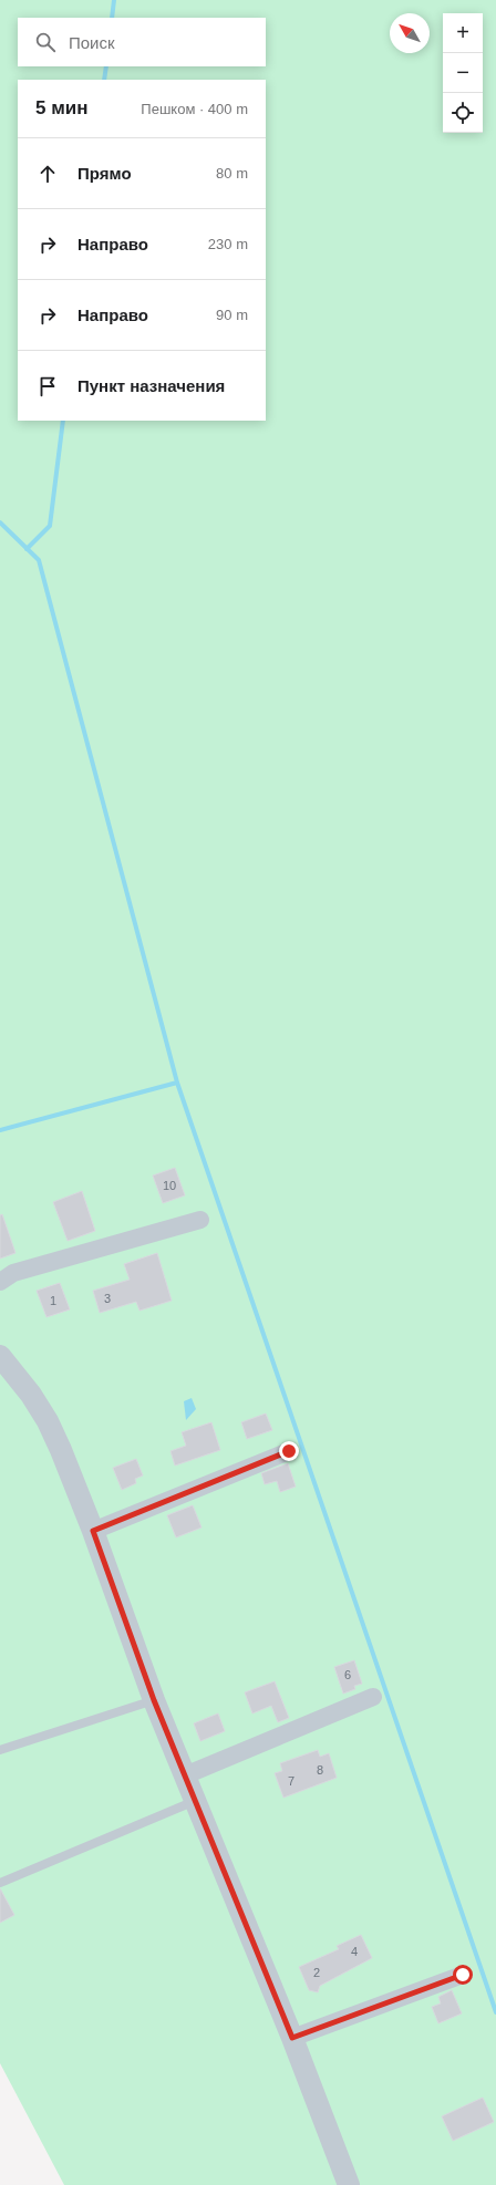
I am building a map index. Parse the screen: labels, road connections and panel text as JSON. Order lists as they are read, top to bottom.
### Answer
{
  "house_numbers": [
    "10",
    "3",
    "1",
    "6",
    "8",
    "7",
    "4",
    "2"
  ],
  "north": "top left",
  "page": {
    "map_buttons": ["+", "−"],
    "search": "Поиск",
    "heading": ["5 мин", "Пешком · 400 m"],
    "list": [
      ["Прямо", "80 m"],
      ["Направо", "230 m"],
      ["Направо", "90 m"],
      "Пункт назначения"
    ]
  }
}
